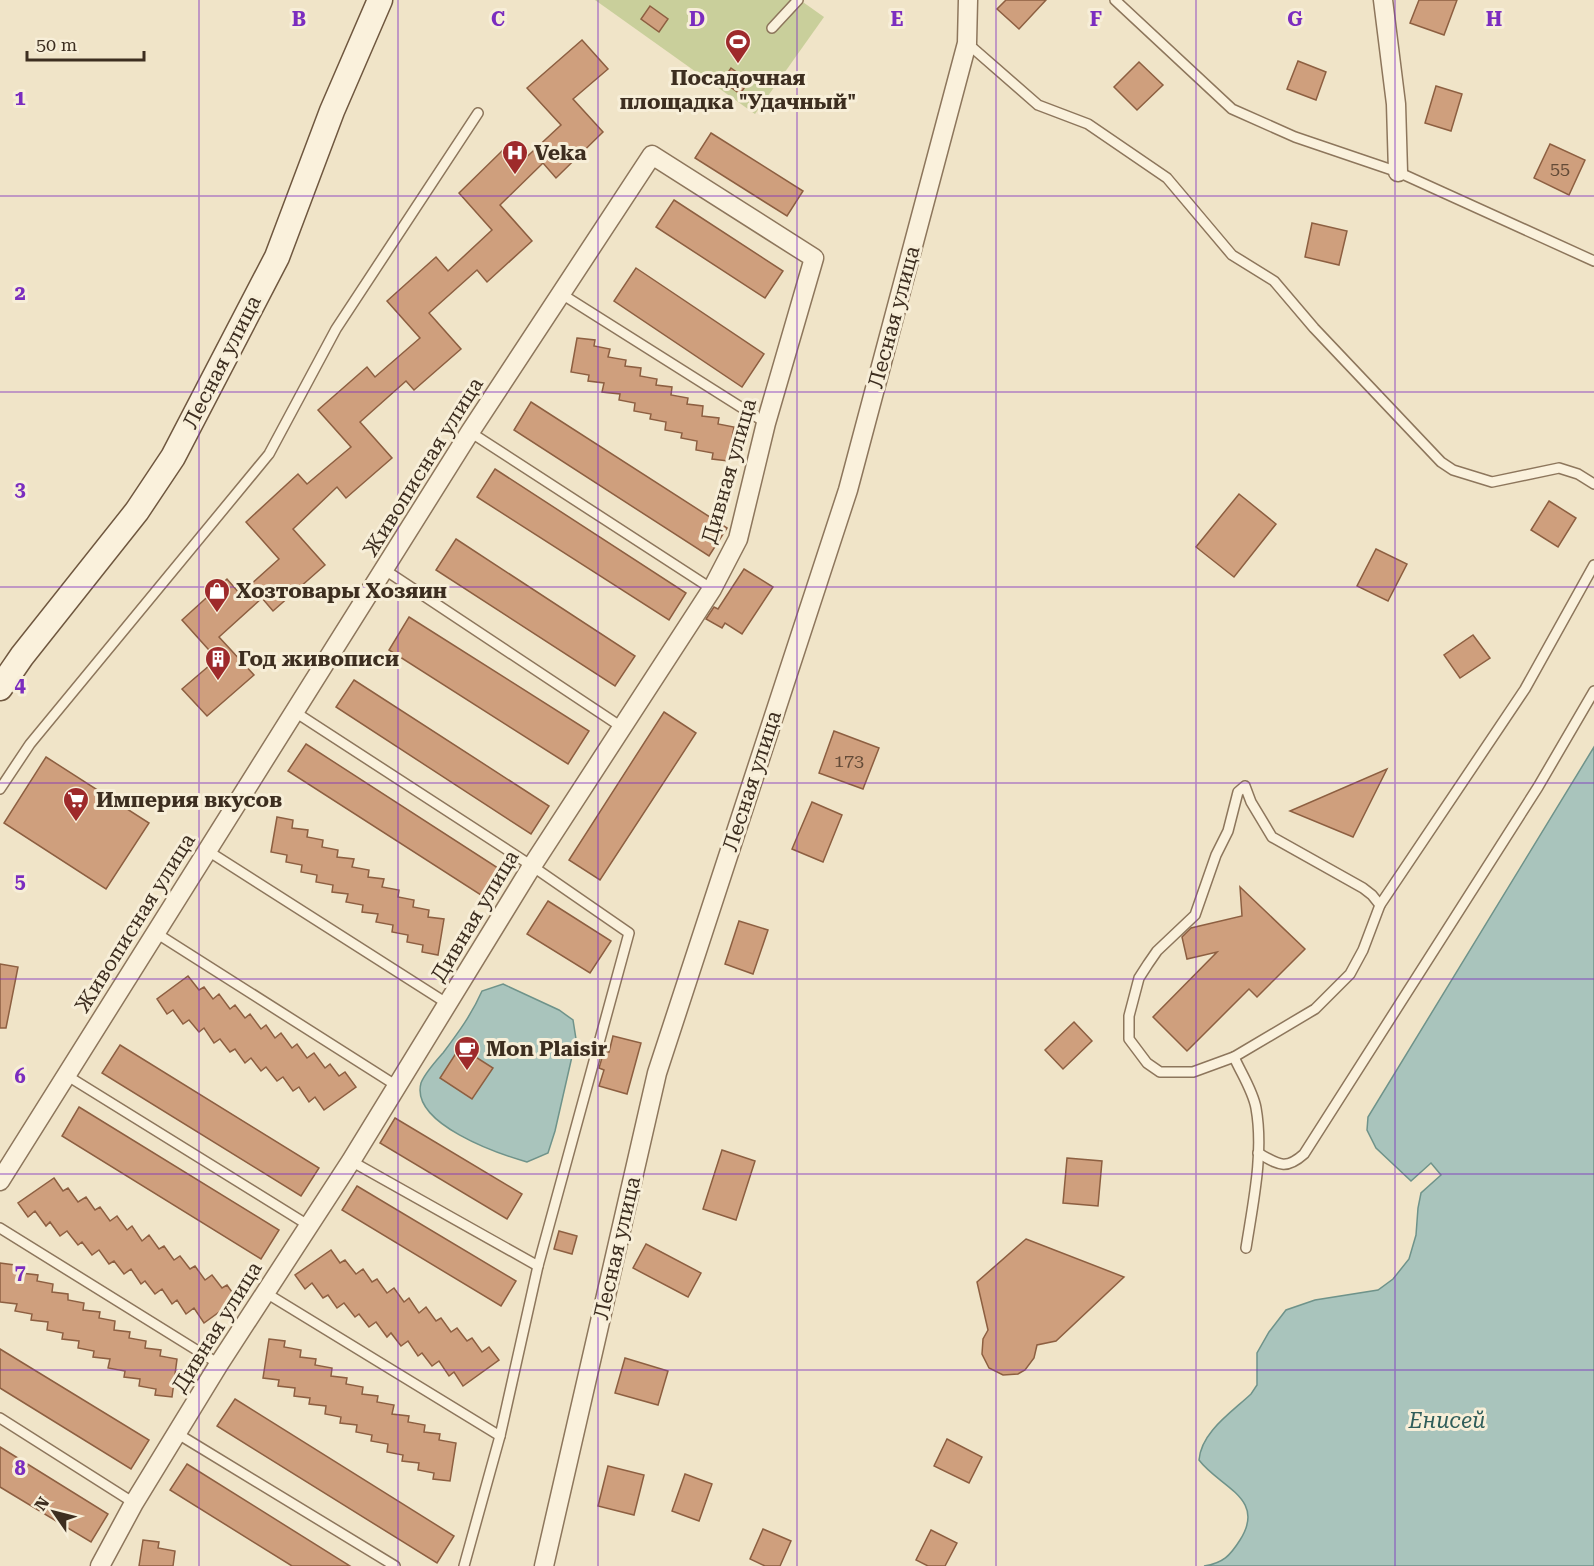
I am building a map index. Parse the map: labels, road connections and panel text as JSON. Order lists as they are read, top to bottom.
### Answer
{
  "streets": {
    "main road": ["Лесная улица"],
    "street": ["Живописная улица", "Дивная улица"]
  },
  "crossings": [
    ["Живописная улица", "Дивная улица"]
  ],
  "water": ["Енисей"],
  "places": {
    "sports": ["Посадочная площадка \"Удачный\""],
    "hospital": ["Veka"],
    "shop": ["Хозтовары Хозяин"],
    "building": ["Год живописи"],
    "supermarket": ["Империя вкусов"],
    "cafe": ["Mon Plaisir"]
  },
  "house_numbers": ["55", "173"],
  "scale_bar": "50 m",
  "north": "top left",
  "grid": {
    "columns": [
      "B",
      "C",
      "D",
      "E",
      "F",
      "G",
      "H"
    ],
    "rows": [
      "1",
      "2",
      "3",
      "4",
      "5",
      "6",
      "7",
      "8"
    ]
  }
}
